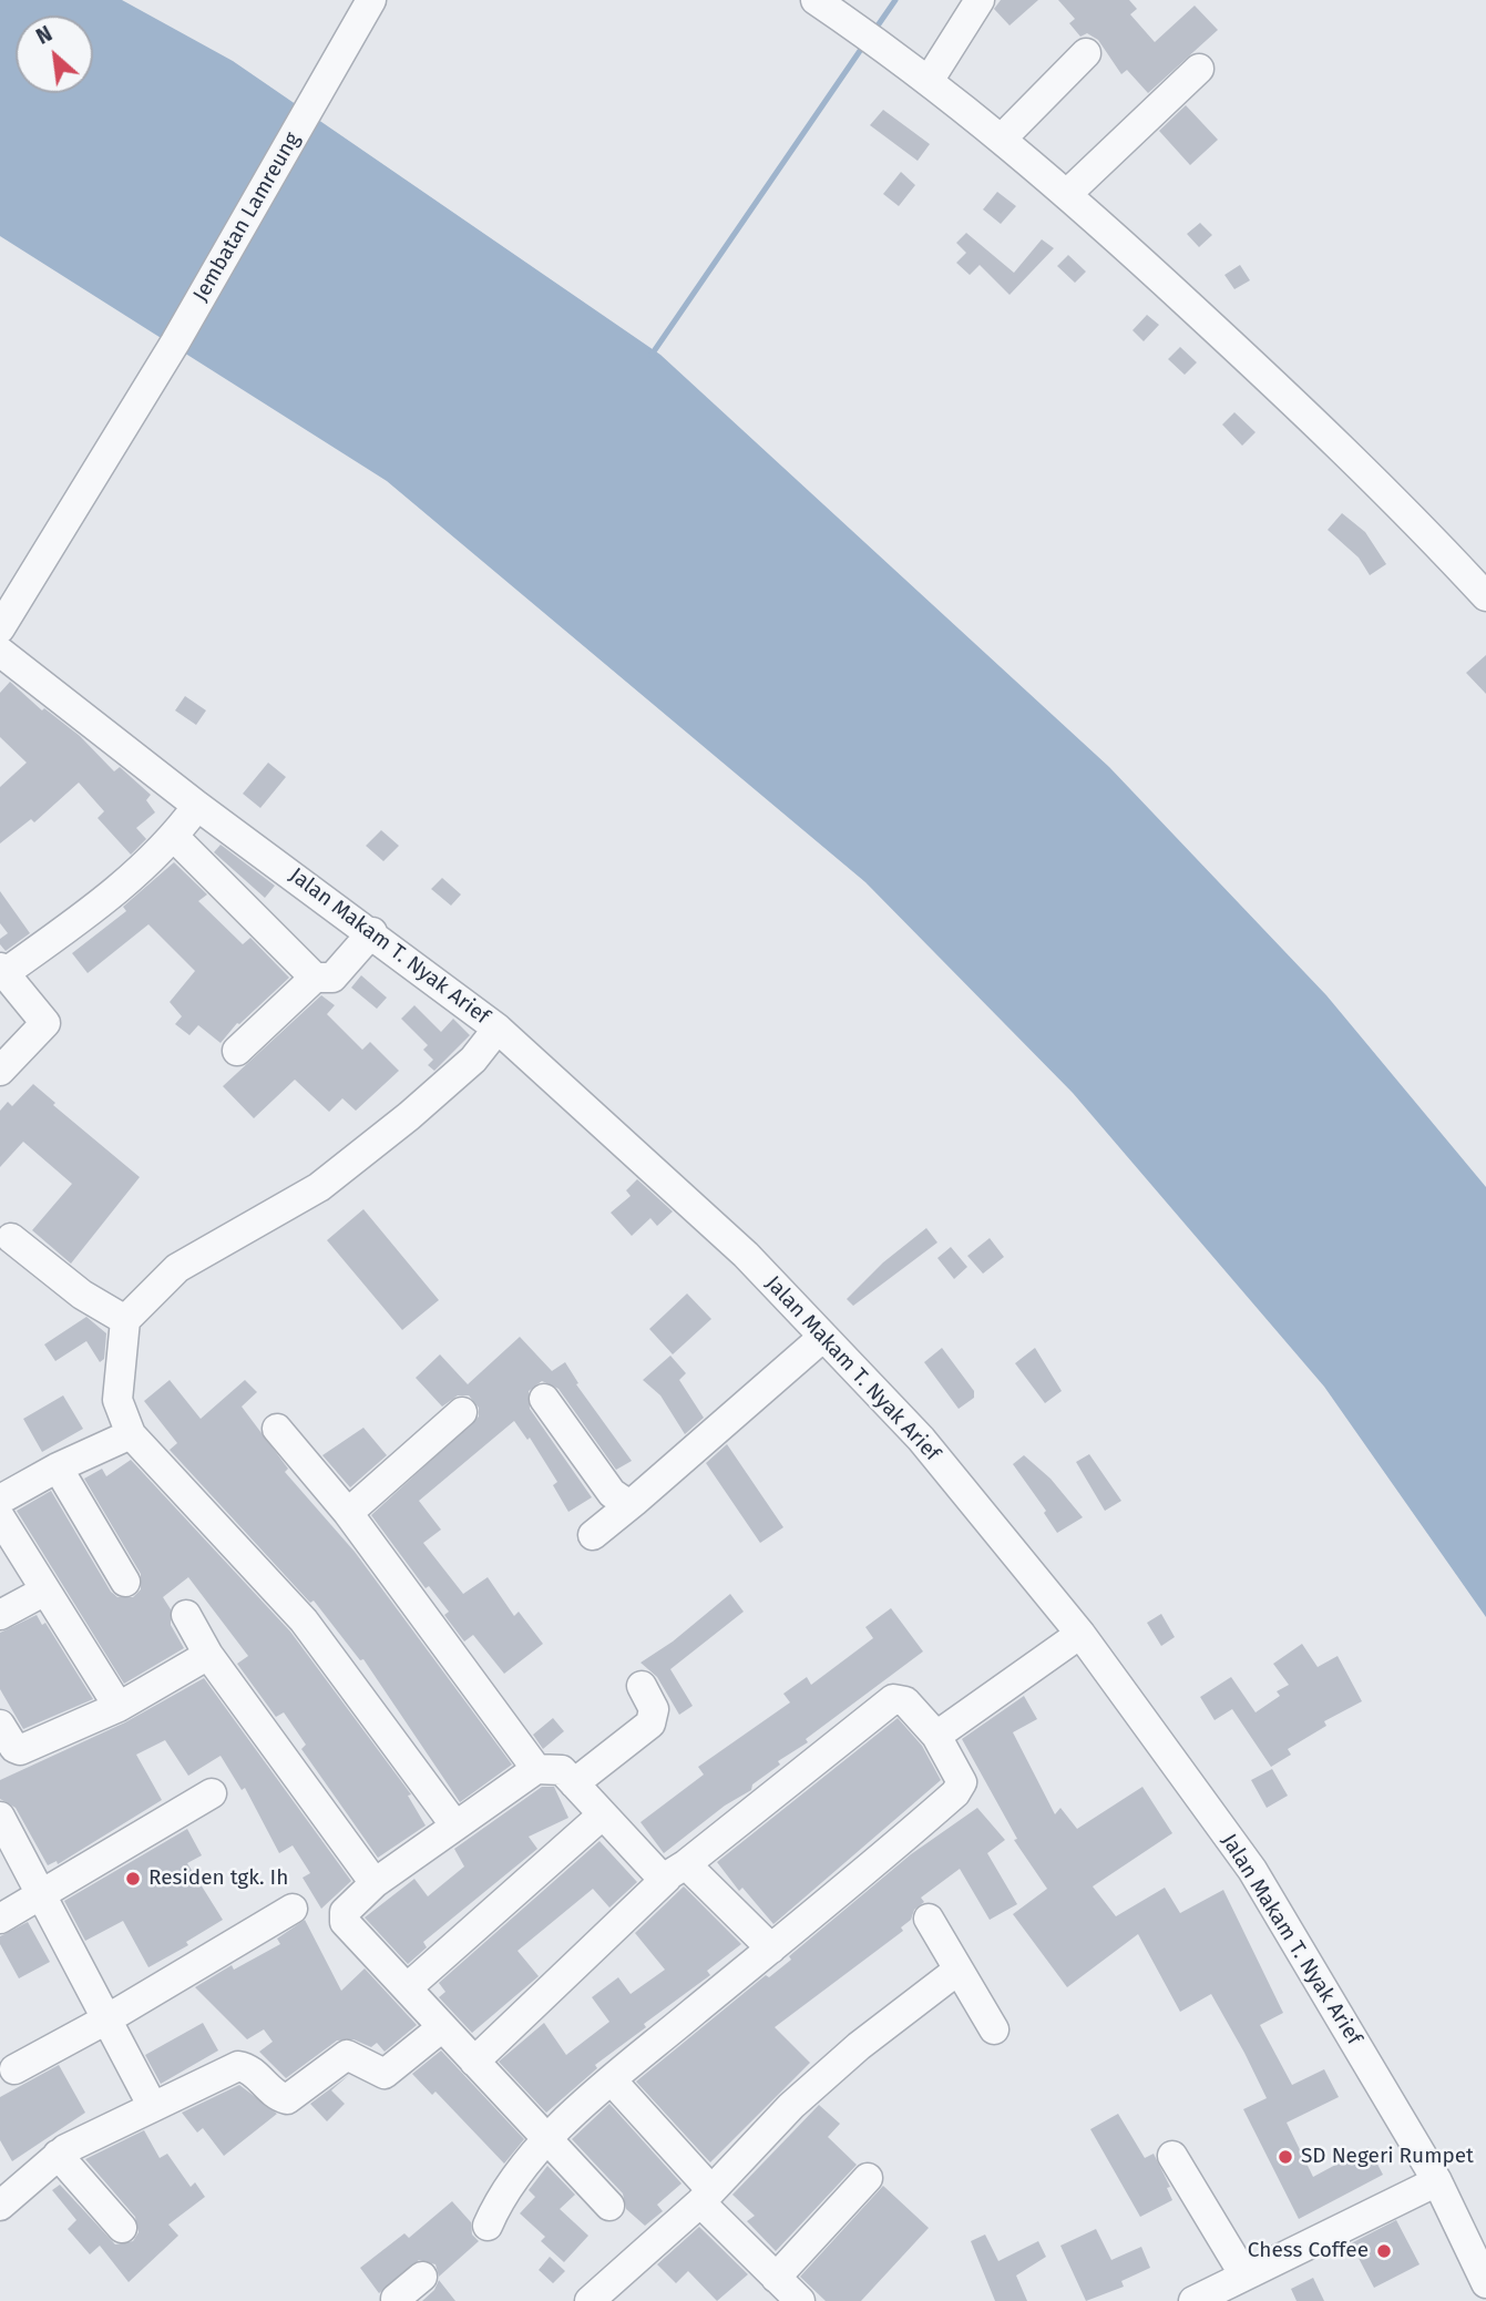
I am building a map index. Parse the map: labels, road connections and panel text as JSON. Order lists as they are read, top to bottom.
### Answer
{
  "streets": {
    "street": ["Jembatan Lamreung", "Jalan Makam T. Nyak Arief"]
  },
  "places": ["Residen tgk. Ih", "SD Negeri Rumpet", "Chess Coffee"],
  "north": "top left"
}
